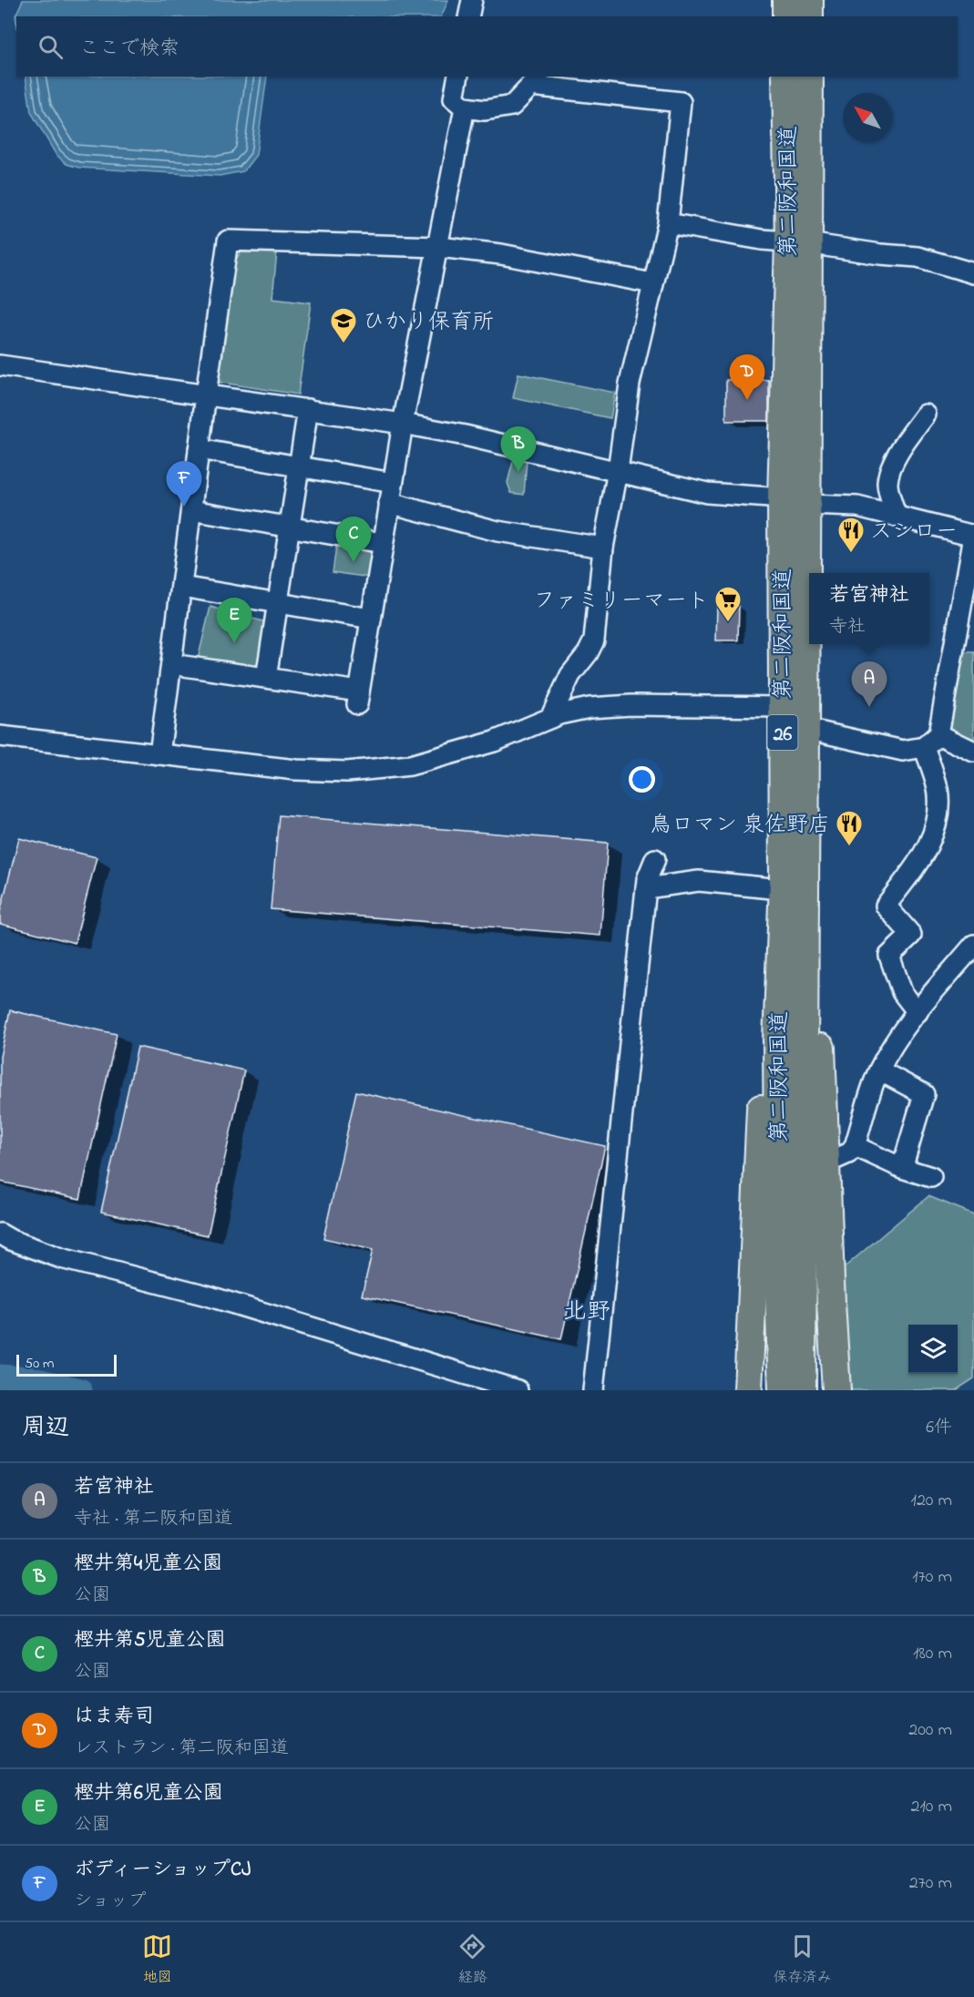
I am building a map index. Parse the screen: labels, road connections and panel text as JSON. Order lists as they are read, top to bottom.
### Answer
{
  "streets": {
    "highway": ["第二阪和国道", "26"]
  },
  "districts": ["北野"],
  "places": {
    "school or university": ["ひかり保育所"],
    "restaurant": ["スシロー", "鳥ロマン 泉佐野店"],
    "supermarket": ["ファミリーマート"]
  },
  "scale_bar": "50 m",
  "north": "top left",
  "page": {
    "search": "ここで検索",
    "pins": [
      "D",
      "B",
      "F",
      "C",
      "E",
      "A"
    ],
    "popup": ["若宮神社", "寺社"],
    "scale": "50 m",
    "heading": ["周辺", "6件"],
    "list": [
      {
        "mark": "A",
        "name": "若宮神社",
        "note": "寺社 · 第二阪和国道",
        "value": "120 m"
      },
      {
        "mark": "B",
        "name": "樫井第4児童公園",
        "note": "公園",
        "value": "170 m"
      },
      {
        "mark": "C",
        "name": "樫井第5児童公園",
        "note": "公園",
        "value": "180 m"
      },
      {
        "mark": "D",
        "name": "はま寿司",
        "note": "レストラン · 第二阪和国道",
        "value": "200 m"
      },
      {
        "mark": "E",
        "name": "樫井第6児童公園",
        "note": "公園",
        "value": "210 m"
      },
      {
        "mark": "F",
        "name": "ボディーショップCJ",
        "note": "ショップ",
        "value": "270 m"
      }
    ],
    "nav": ["地図", "経路", "保存済み"]
  }
}
